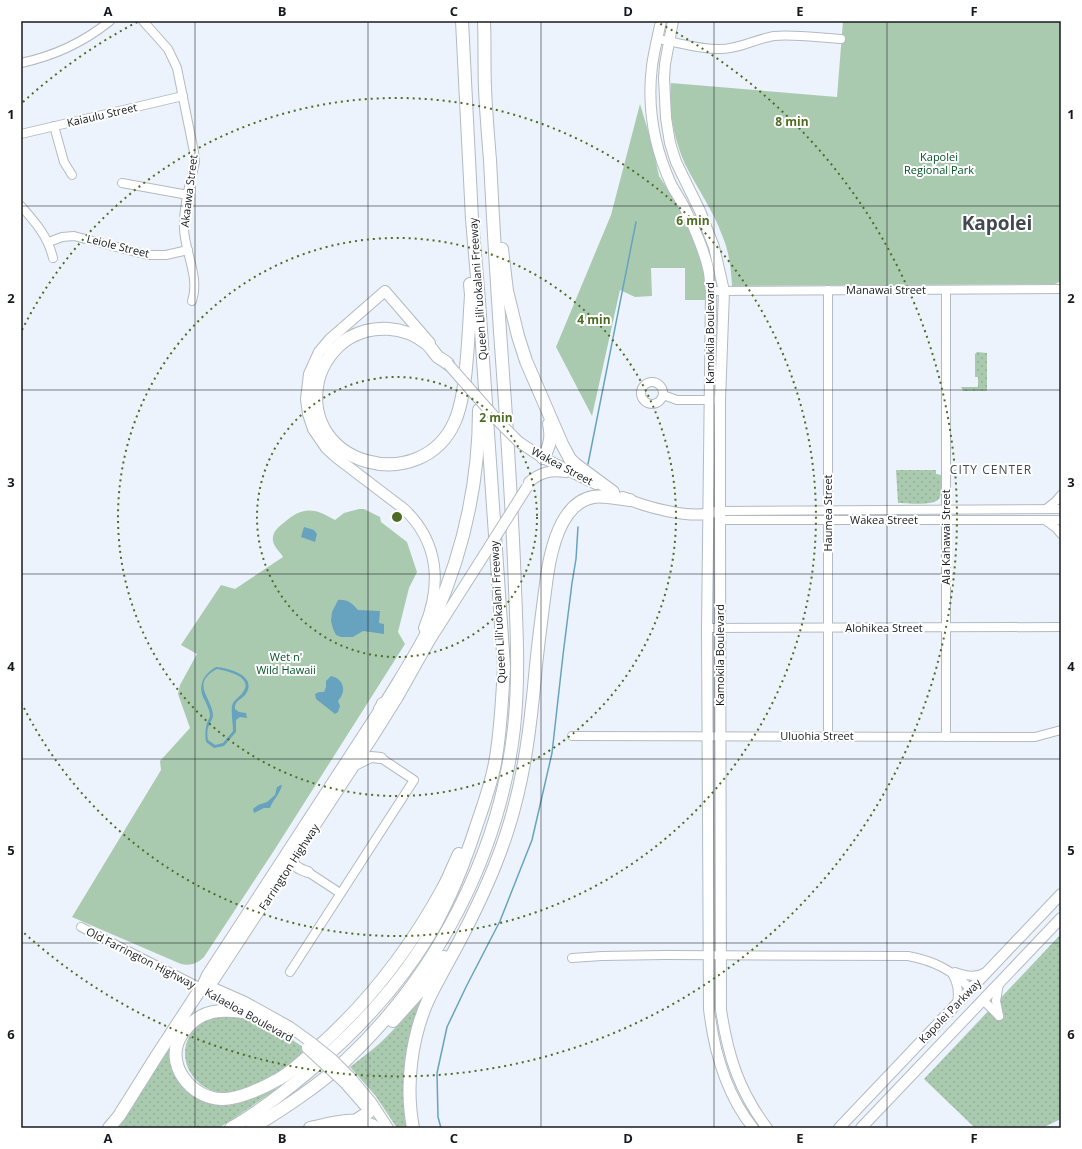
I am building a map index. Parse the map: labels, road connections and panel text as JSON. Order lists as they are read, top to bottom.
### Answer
{
  "streets": {
    "highway": ["Queen Liliʻuokalani Freeway"],
    "main road": [
      "Kamokila Boulevard",
      "Wakea Street",
      "Farrington Highway",
      "Kapolei Parkway",
      "Kalaeloa Boulevard"
    ],
    "street": [
      "Kaiaulu Street",
      "Akaawa Street",
      "Leiole Street",
      "Manawai Street",
      "Haumea Street",
      "Ala Kahawai Street",
      "Alohikea Street",
      "Uluohia Street",
      "Old Farrington Highway"
    ]
  },
  "crossings": [
    ["Kaiaulu Street", "Akaawa Street"],
    ["Akaawa Street", "Leiole Street"],
    ["Manawai Street", "Kamokila Boulevard"],
    ["Manawai Street", "Haumea Street"],
    ["Manawai Street", "Ala Kahawai Street"],
    ["Kamokila Boulevard", "Wakea Street"],
    ["Kamokila Boulevard", "Alohikea Street"],
    ["Kamokila Boulevard", "Uluohia Street"],
    ["Wakea Street", "Haumea Street"],
    ["Wakea Street", "Ala Kahawai Street"],
    ["Wakea Street", "Farrington Highway"],
    ["Haumea Street", "Alohikea Street"],
    ["Haumea Street", "Uluohia Street"],
    ["Ala Kahawai Street", "Alohikea Street"],
    ["Ala Kahawai Street", "Uluohia Street"],
    ["Farrington Highway", "Old Farrington Highway"],
    ["Farrington Highway", "Kalaeloa Boulevard"],
    ["Old Farrington Highway", "Kalaeloa Boulevard"]
  ],
  "districts": ["Kapolei", "CITY CENTER"],
  "parks": ["Kapolei Regional Park", "Wet n' Wild Hawaii"],
  "grid": {
    "columns": [
      "A",
      "B",
      "C",
      "D",
      "E",
      "F"
    ],
    "rows": [
      "1",
      "2",
      "3",
      "4",
      "5",
      "6"
    ]
  },
  "rings": [
    "8 min",
    "6 min",
    "4 min",
    "2 min"
  ]
}
